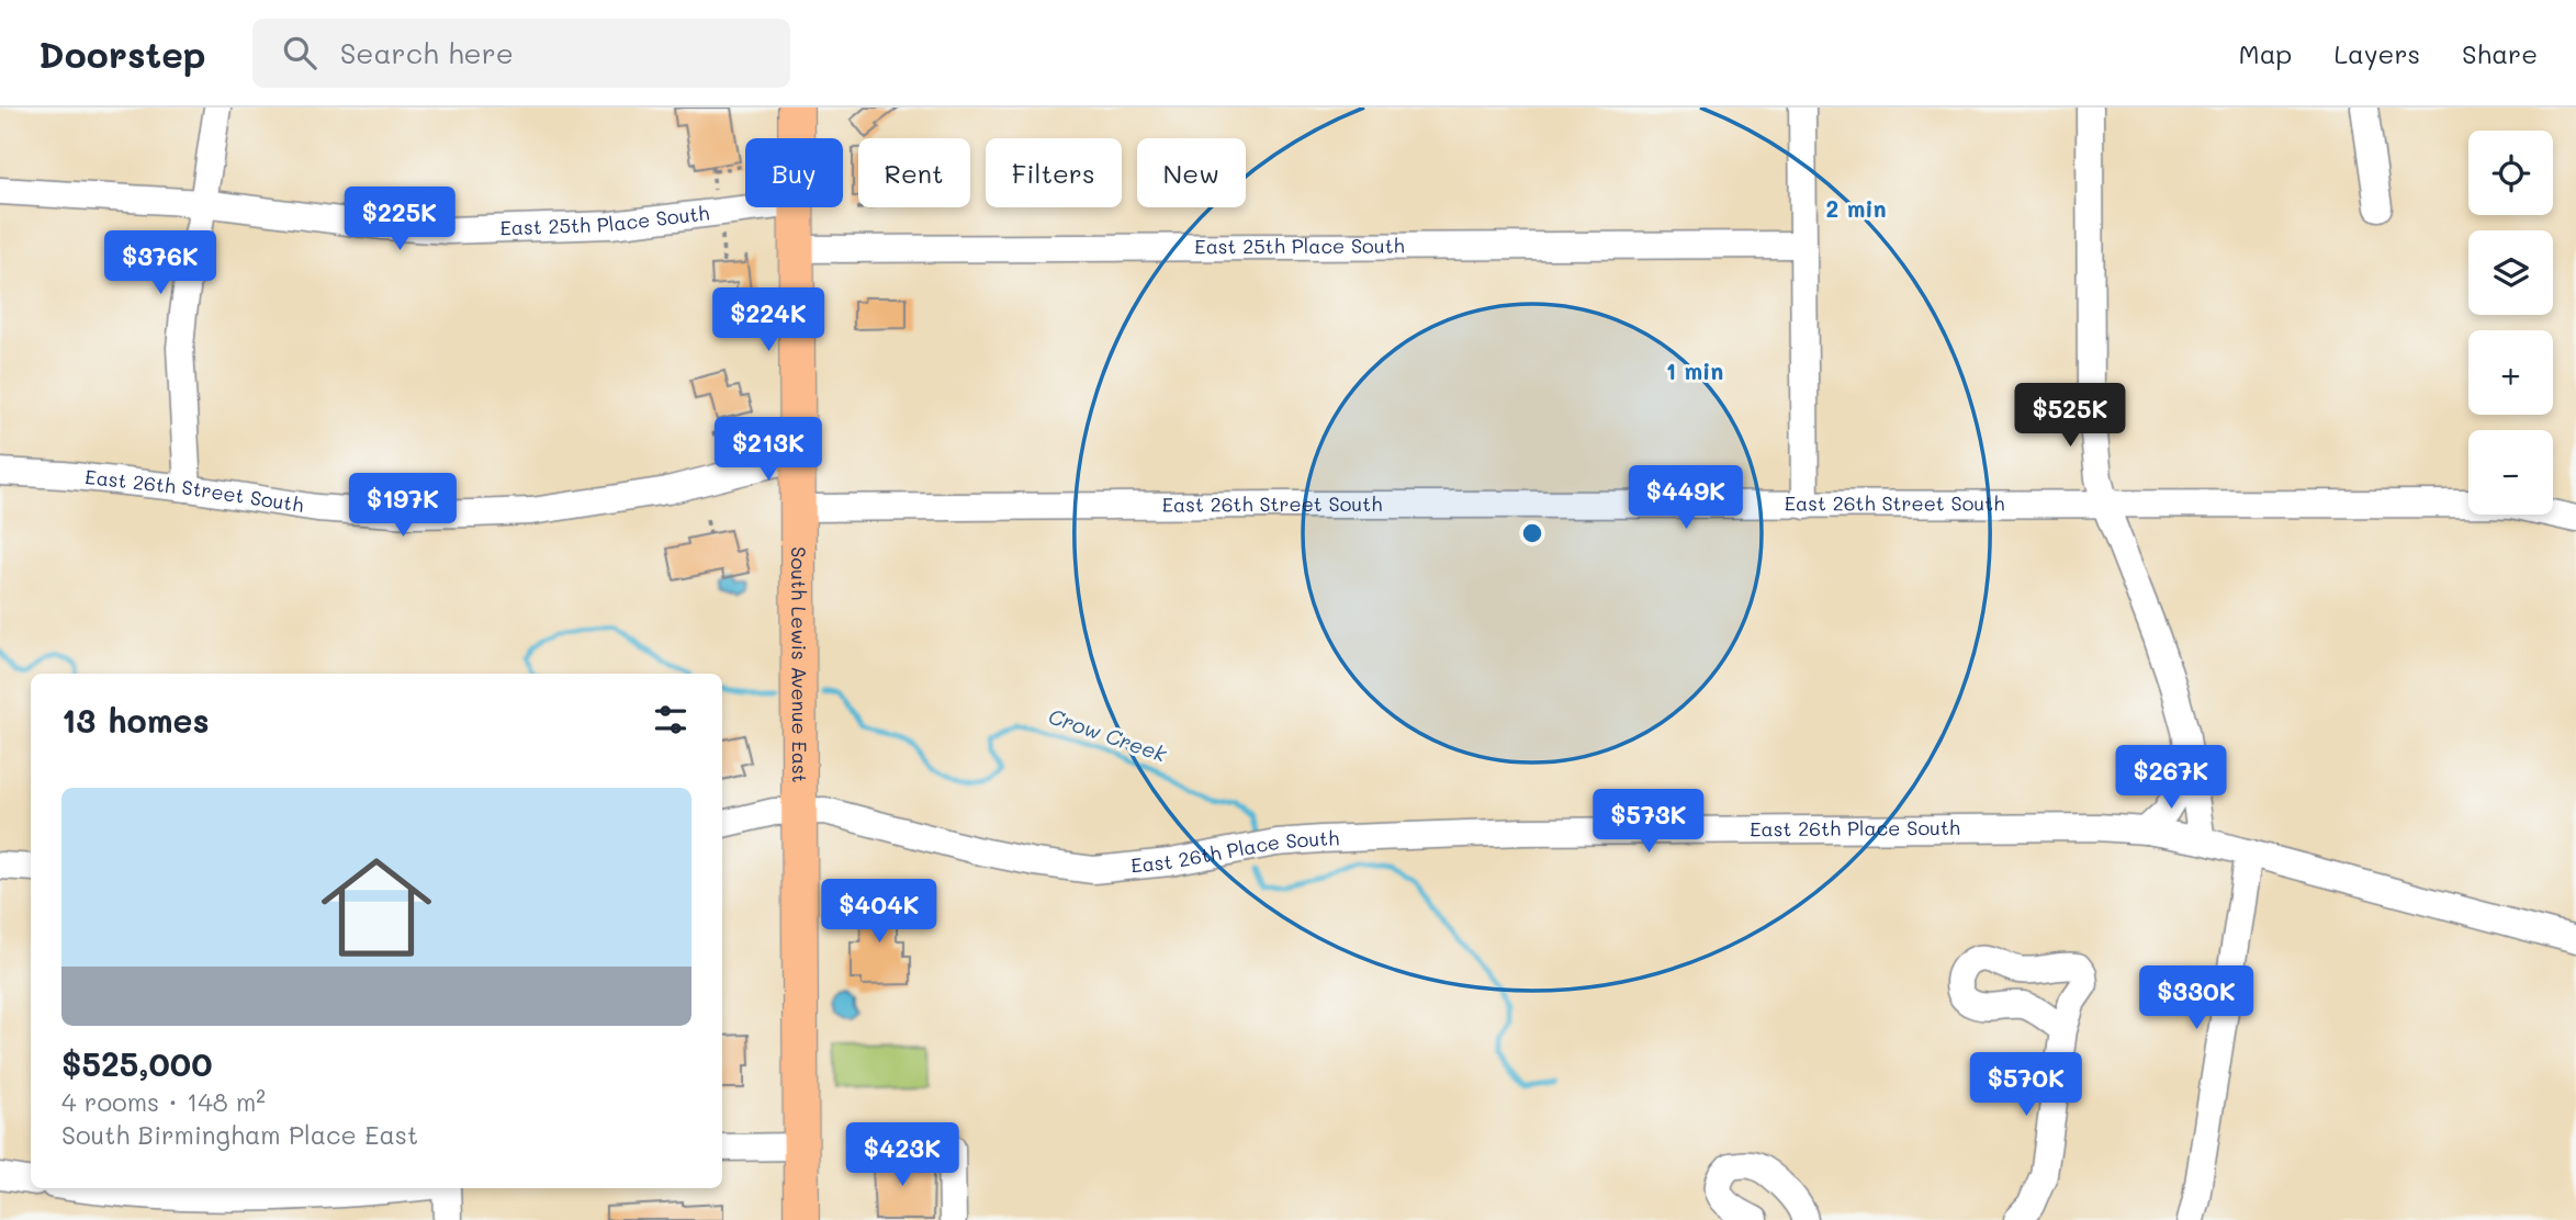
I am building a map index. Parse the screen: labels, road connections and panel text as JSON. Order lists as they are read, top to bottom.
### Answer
{
  "streets": {
    "main road": ["South Lewis Avenue East"],
    "street": ["East 25th Place South", "East 26th Street South", "East 26th Place South"]
  },
  "crossings": [
    ["East 25th Place South", "South Lewis Avenue East"],
    ["East 26th Street South", "South Lewis Avenue East"],
    ["South Lewis Avenue East", "East 26th Place South"]
  ],
  "water": ["Crow Creek"],
  "page": {
    "header": "Doorstep",
    "search": "Search here",
    "nav": ["Map", "Layers", "Share"],
    "map_buttons": ["+", "−"],
    "chip": [
      "Buy",
      "Rent",
      "Filters",
      "New"
    ],
    "price": [
      "$225K",
      "$376K",
      "$224K",
      "$525K",
      "$213K",
      "$449K",
      "$197K",
      "$267K",
      "$573K",
      "$404K",
      "$330K",
      "$570K",
      "$423K"
    ],
    "heading": "13 homes",
    "list": [
      {
        "name": "$525,000",
        "note": "4 rooms · 148 m² · South Birmingham Place East"
      }
    ]
  },
  "rings": ["2 min", "1 min"]
}
